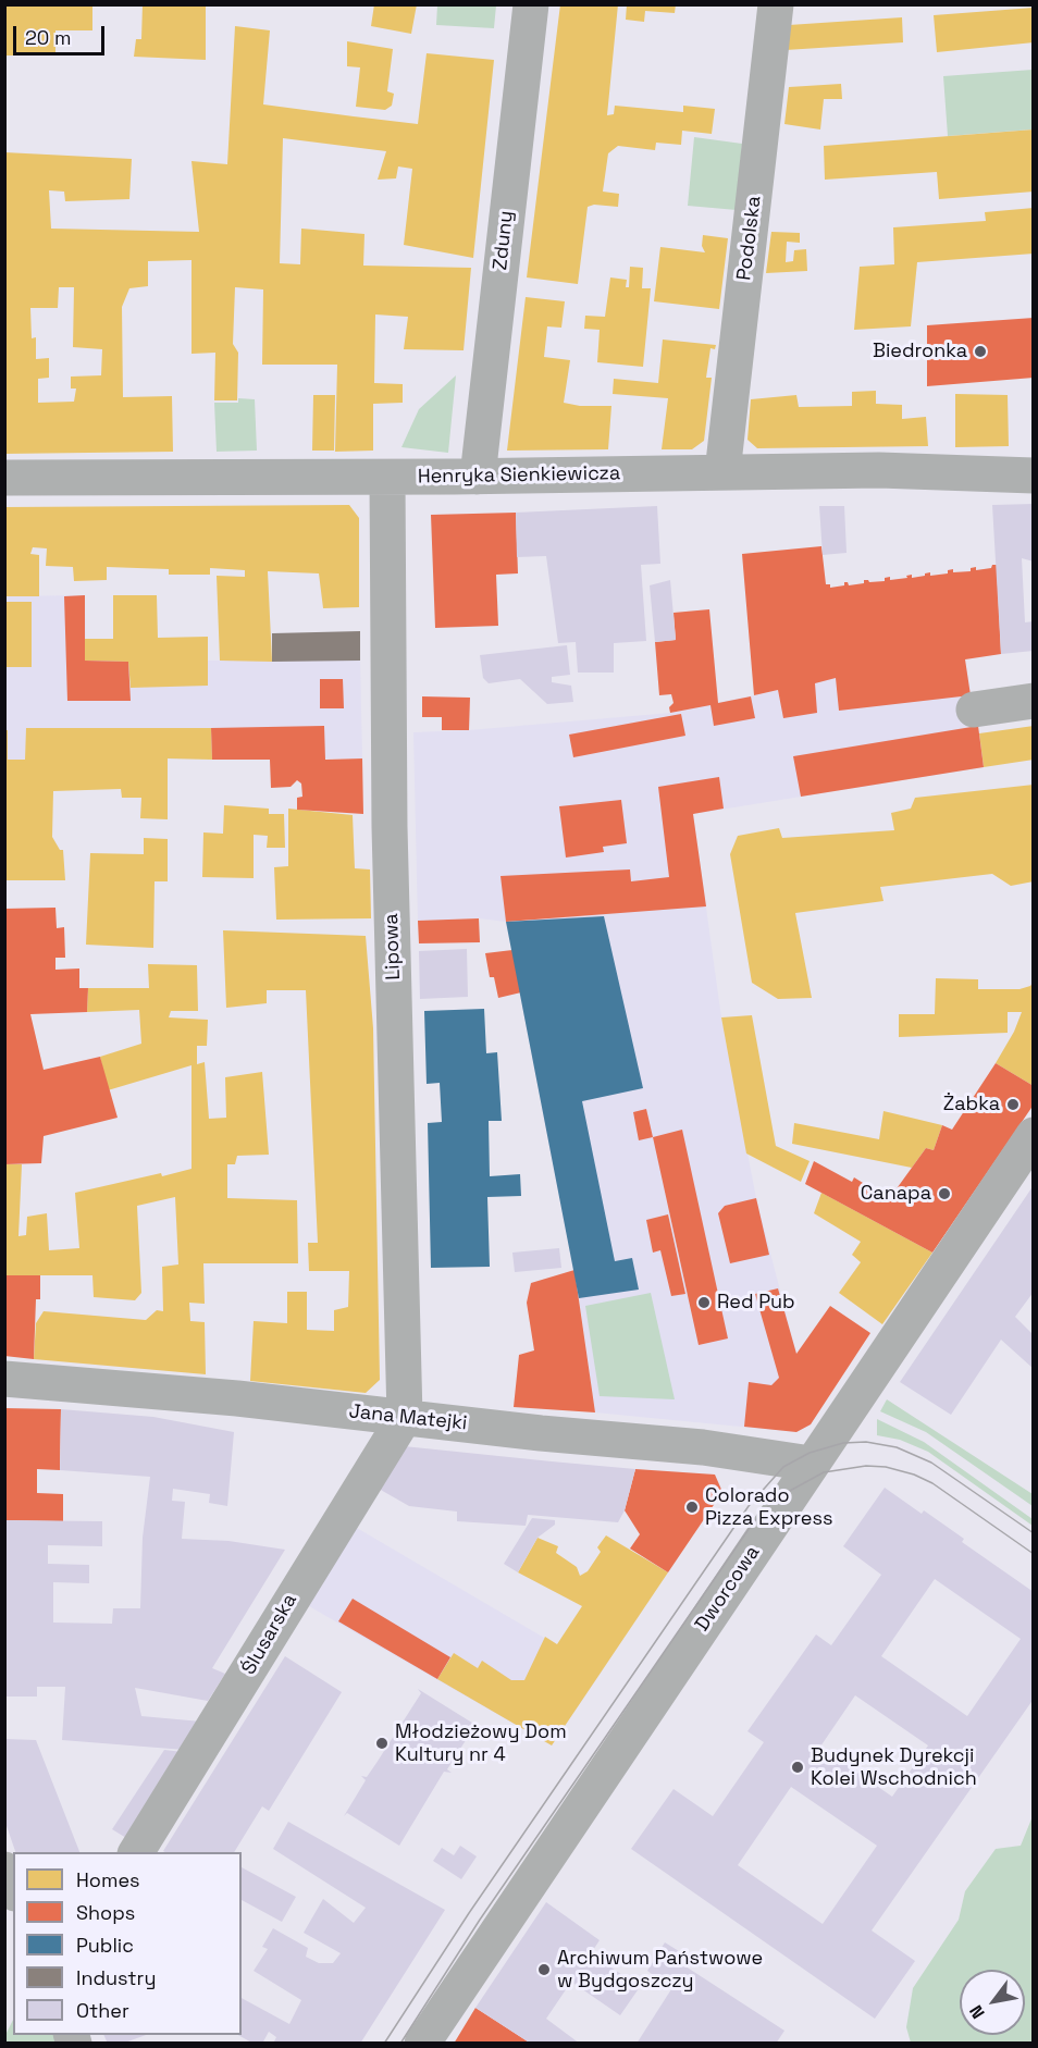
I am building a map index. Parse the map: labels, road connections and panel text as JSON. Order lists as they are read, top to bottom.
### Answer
{
  "streets": {
    "street": [
      "Podolska",
      "Zduny",
      "Henryka Sienkiewicza",
      "Lipowa",
      "Jana Matejki",
      "Dworcowa",
      "Ślusarska"
    ]
  },
  "crossings": [
    ["Podolska", "Henryka Sienkiewicza"],
    ["Zduny", "Henryka Sienkiewicza"],
    ["Henryka Sienkiewicza", "Lipowa"],
    ["Lipowa", "Jana Matejki"],
    ["Lipowa", "Ślusarska"],
    ["Jana Matejki", "Dworcowa"],
    ["Jana Matejki", "Ślusarska"]
  ],
  "places": [
    "Biedronka",
    "Żabka",
    "Canapa",
    "Red Pub",
    "Colorado Pizza Express",
    "Młodzieżowy Dom Kultury nr 4",
    "Budynek Dyrekcji Kolei Wschodnich",
    "Archiwum Państwowe w Bydgoszczy"
  ],
  "legend": [
    "Homes",
    "Shops",
    "Public",
    "Industry",
    "Other"
  ],
  "scale_bar": "20 m",
  "north": "bottom left"
}
